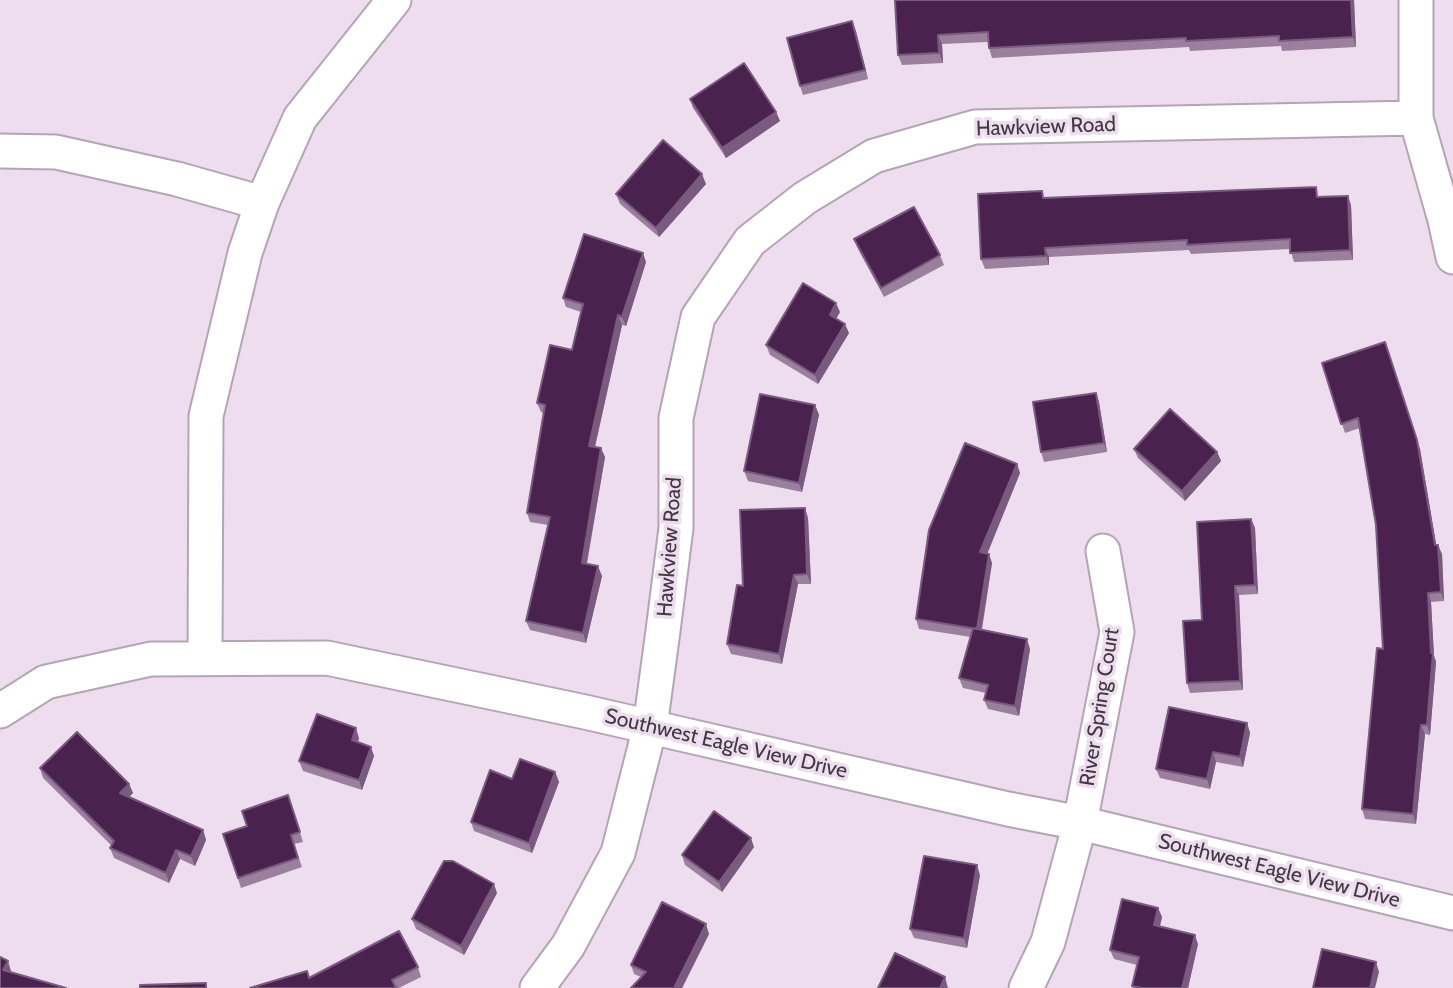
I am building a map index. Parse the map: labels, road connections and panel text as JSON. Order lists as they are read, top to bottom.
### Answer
{
  "streets": {
    "street": ["Hawkview Road", "River Spring Court", "Southwest Eagle View Drive"]
  },
  "crossings": [
    ["Hawkview Road", "Southwest Eagle View Drive"],
    ["River Spring Court", "Southwest Eagle View Drive"]
  ]
}
